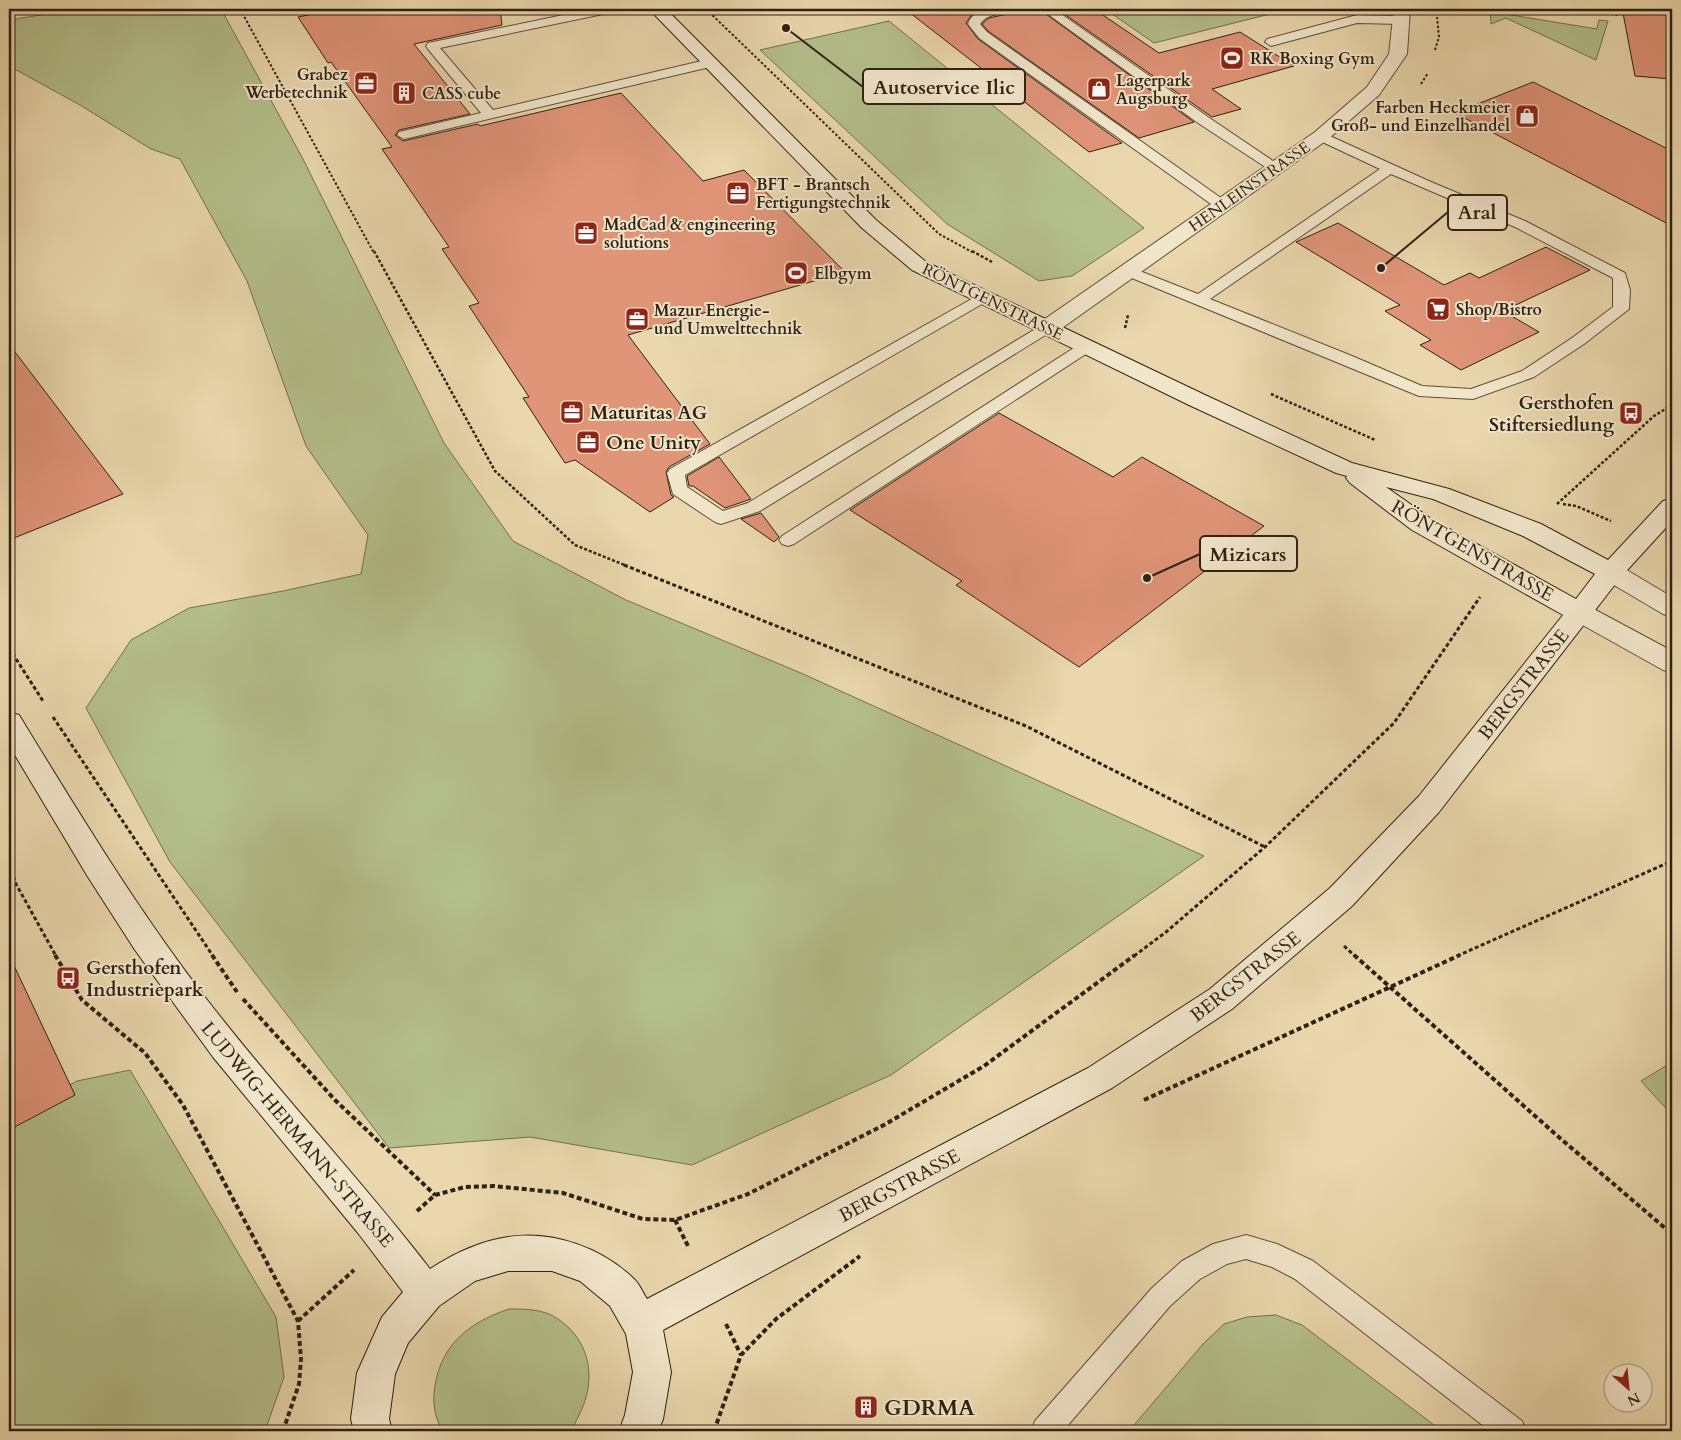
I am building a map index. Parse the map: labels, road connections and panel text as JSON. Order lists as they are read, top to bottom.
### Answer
{
  "streets": {
    "street": [
      "HENLEINSTRASSE",
      "RÖNTGENSTRASSE",
      "BERGSTRASSE",
      "LUDWIG-HERMANN-STRASSE"
    ]
  },
  "crossings": [
    ["HENLEINSTRASSE", "RÖNTGENSTRASSE"],
    ["RÖNTGENSTRASSE", "BERGSTRASSE"]
  ],
  "places": {
    "other": ["Autoservice Ilic", "Aral", "Mizicars"],
    "sports": ["RK Boxing Gym", "Elbgym"],
    "office": [
      "Grabez Werbetechnik",
      "BFT - Brantsch Fertigungstechnik",
      "MadCad & engineering solutions",
      "Mazur Energie- und Umwelttechnik",
      "Maturitas AG",
      "One Unity"
    ],
    "shop": ["Lagerpark Augsburg", "Farben Heckmeier Groß- und Einzelhandel"],
    "building": ["CASS cube", "GDRMA"],
    "supermarket": ["Shop/Bistro"],
    "bus stop": ["Gersthofen Stiftersiedlung", "Gersthofen Industriepark"]
  },
  "north": "bottom right"
}
